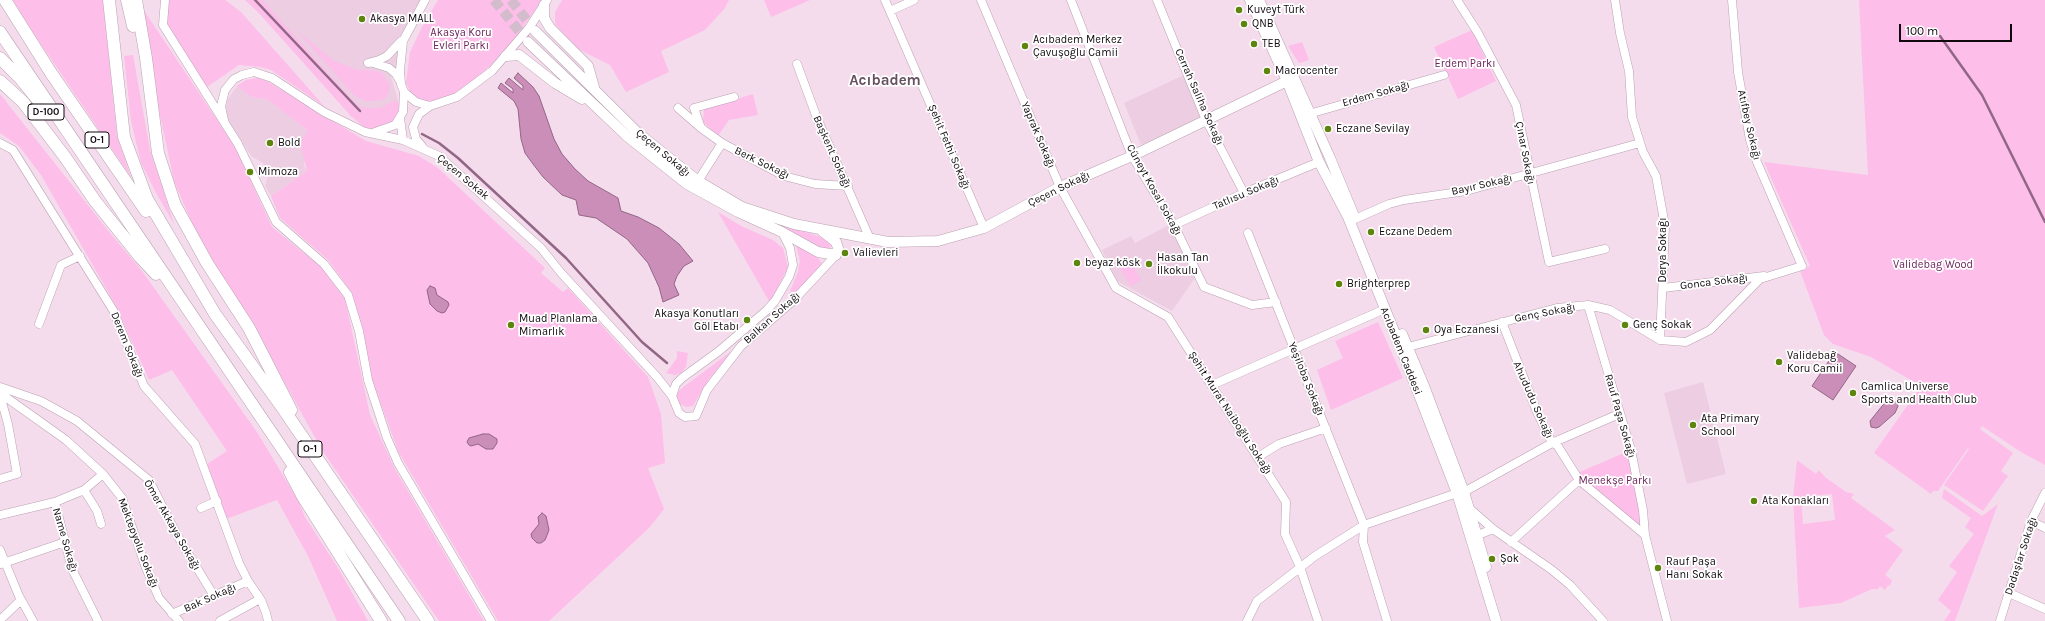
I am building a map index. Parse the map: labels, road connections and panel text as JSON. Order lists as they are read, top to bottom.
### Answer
{
  "streets": {
    "highway": ["D-100", "O-1"],
    "main road": ["Çeçen Sokağı", "Acıbadem Caddesi"],
    "street": [
      "Erdem Sokağı",
      "Cerrah Saliha Sokağı",
      "Atıfbey Sokağı",
      "Yaprak Sokağı",
      "Şehit Fethi Sokağı",
      "Başkent Sokağı",
      "Çınar Sokağı",
      "Berk Sokağı",
      "Çeçen Sokak",
      "Bayır Sokağı",
      "Cüneyt Kosal Sokağı",
      "Tatlısu Sokağı",
      "Derya Sokağı",
      "Gonca Sokağı",
      "Genç Sokağı",
      "Balkan Sokağı",
      "Derem Sokağı",
      "Yeşiloba Sokağı",
      "Ahududu Sokağı",
      "Şehit Murat Naiboğlu Sokağı",
      "Rauf Paşa Sokağı",
      "Ömer Akkaya Sokağı",
      "Name Sokağı",
      "Mektepyolu Sokağı",
      "Dadaşlar Sokağı",
      "Bak Sokağı"
    ]
  },
  "crossings": [
    ["Erdem Sokağı", "Acıbadem Caddesi"],
    ["Cerrah Saliha Sokağı", "Çeçen Sokağı"],
    ["Cerrah Saliha Sokağı", "Tatlısu Sokağı"],
    ["D-100", "O-1"],
    ["Atıfbey Sokağı", "Genç Sokağı"],
    ["Yaprak Sokağı", "Çeçen Sokağı"],
    ["Yaprak Sokağı", "Şehit Murat Naiboğlu Sokağı"],
    ["Şehit Fethi Sokağı", "Çeçen Sokağı"],
    ["Başkent Sokağı", "Çeçen Sokağı"],
    ["Başkent Sokağı", "Berk Sokağı"],
    ["Çeçen Sokağı", "Berk Sokağı"],
    ["Çeçen Sokağı", "Cüneyt Kosal Sokağı"],
    ["Çeçen Sokağı", "Balkan Sokağı"],
    ["Çeçen Sokağı", "Acıbadem Caddesi"],
    ["Çınar Sokağı", "Bayır Sokağı"],
    ["Çeçen Sokak", "Balkan Sokağı"],
    ["Bayır Sokağı", "Derya Sokağı"],
    ["Bayır Sokağı", "Acıbadem Caddesi"],
    ["Cüneyt Kosal Sokağı", "Tatlısu Sokağı"],
    ["Cüneyt Kosal Sokağı", "Yeşiloba Sokağı"],
    ["Tatlısu Sokağı", "Acıbadem Caddesi"],
    ["Derya Sokağı", "Gonca Sokağı"],
    ["Derya Sokağı", "Genç Sokağı"],
    ["Gonca Sokağı", "Genç Sokağı"],
    ["Genç Sokağı", "Acıbadem Caddesi"],
    ["Genç Sokağı", "Ahududu Sokağı"],
    ["Genç Sokağı", "Rauf Paşa Sokağı"],
    ["Derem Sokağı", "Bak Sokağı"],
    ["Ahududu Sokağı", "Rauf Paşa Sokağı"],
    ["Ömer Akkaya Sokağı", "Bak Sokağı"],
    ["Mektepyolu Sokağı", "Bak Sokağı"]
  ],
  "districts": ["Acıbadem"],
  "parks": [
    "Akasya Koru Evleri Parkı",
    "Erdem Parkı",
    "Validebag Wood",
    "Menekşe Parkı"
  ],
  "places": [
    "Kuveyt Türk",
    "Akasya MALL",
    "QNB",
    "TEB",
    "Acıbadem Merkez Çavuşoğlu Camii",
    "Macrocenter",
    "Eczane Sevilay",
    "Bold",
    "Mimoza",
    "Eczane Dedem",
    "Valievleri",
    "beyaz kösk",
    "Hasan Tan İlkokulu",
    "Brighterprep",
    "Akasya Konutları Göl Etabı",
    "Muad Planlama Mimarlık",
    "Genç Sokak",
    "Oya Eczanesi",
    "Validebağ Koru Camii",
    "Camlica Universe Sports and Health Club",
    "Ata Primary School",
    "Ata Konakları",
    "Şok",
    "Rauf Paşa Hanı Sokak"
  ],
  "scale_bar": "100 m"
}
